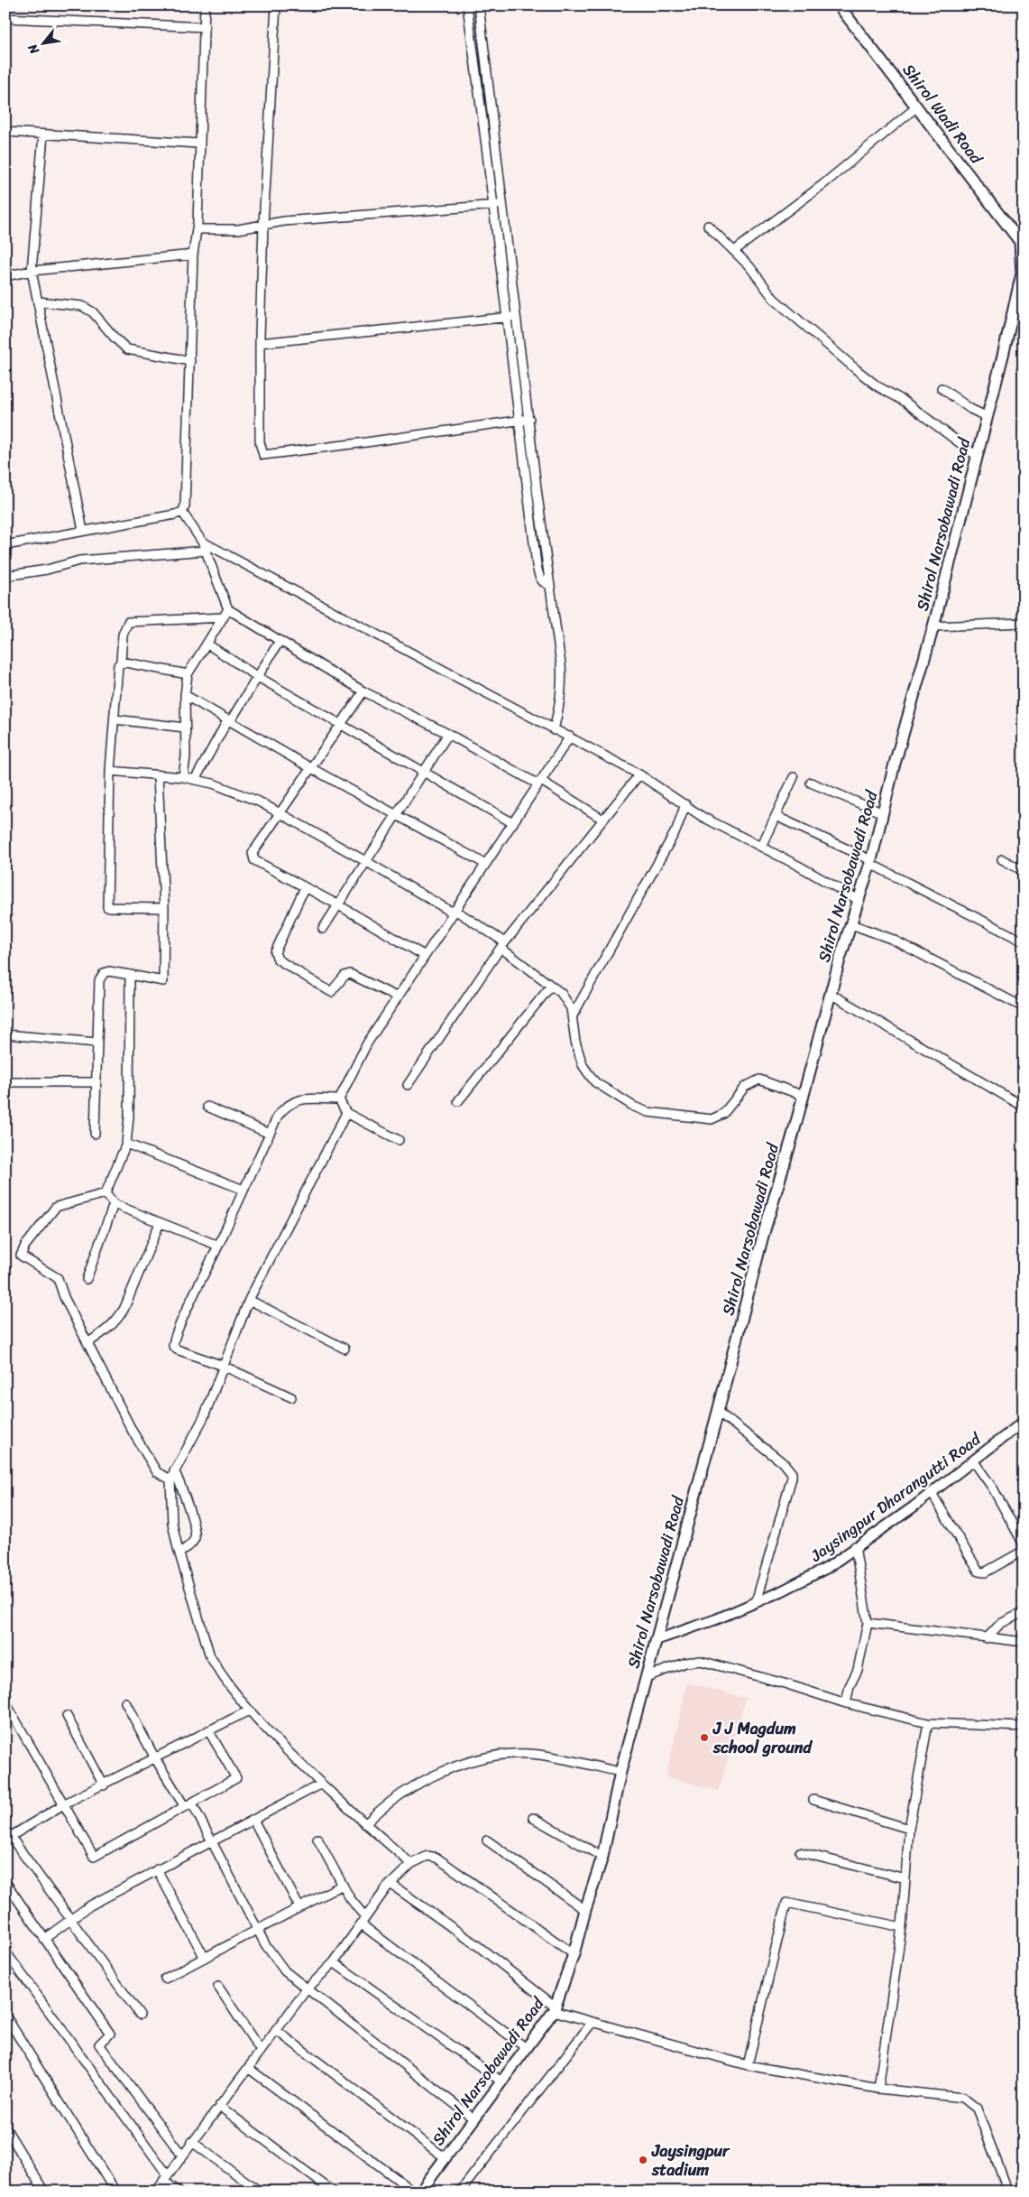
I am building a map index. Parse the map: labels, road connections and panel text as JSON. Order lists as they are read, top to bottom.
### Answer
{
  "streets": {
    "main road": ["Shirol Wadi Road", "Shirol Narsobawadi Road"],
    "street": ["Jaysingpur Dharangutti Road"]
  },
  "crossings": [
    ["Shirol Wadi Road", "Shirol Narsobawadi Road"],
    ["Shirol Narsobawadi Road", "Jaysingpur Dharangutti Road"]
  ],
  "places": ["J J Magdum school ground", "Jaysingpur stadium"],
  "north": "bottom left"
}
